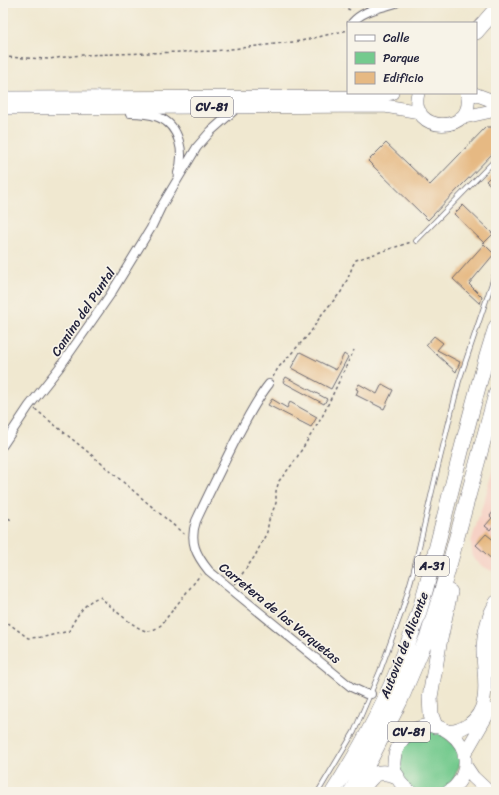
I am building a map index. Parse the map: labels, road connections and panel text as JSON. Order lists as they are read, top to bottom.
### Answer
{
  "streets": {
    "highway": ["A-31", "Autovía de Alicante"],
    "main road": ["CV-81"],
    "street": ["Camino del Puntal", "Carretera de las Varquetas"]
  },
  "crossings": [
    ["CV-81", "Camino del Puntal"]
  ],
  "legend": ["Calle", "Parque", "Edificio"]
}
